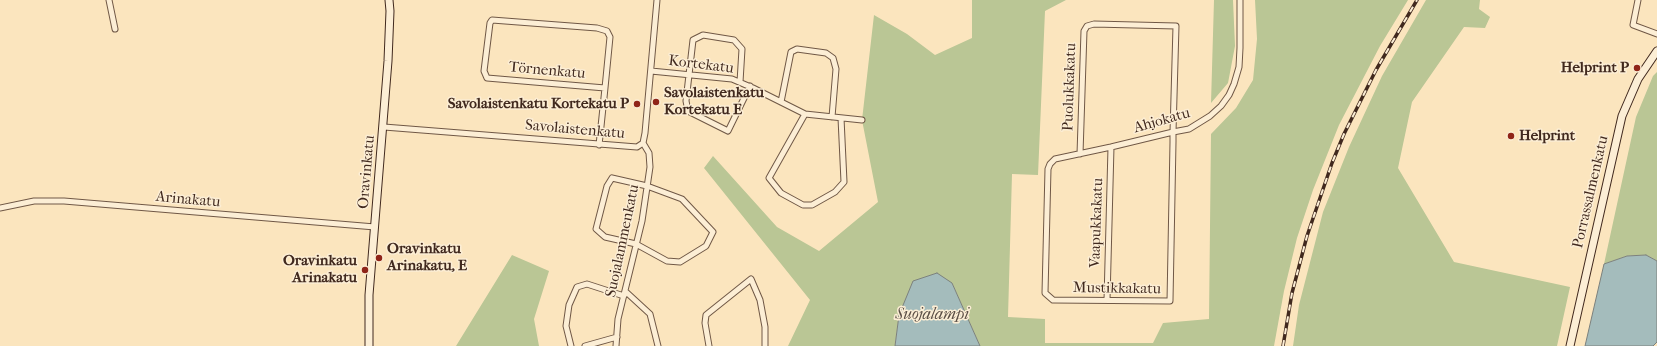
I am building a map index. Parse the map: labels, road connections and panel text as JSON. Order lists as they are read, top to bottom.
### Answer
{
  "streets": {
    "street": [
      "Kortekatu",
      "Törnenkatu",
      "Puolukkakatu",
      "Ahjokatu",
      "Savolaistenkatu",
      "Oravinkatu",
      "Porrassalmenkatu",
      "Arinakatu",
      "Vaapukkakatu",
      "Suojalammenkatu",
      "Mustikkakatu"
    ]
  },
  "crossings": [
    ["Kortekatu", "Savolaistenkatu"],
    ["Puolukkakatu", "Ahjokatu"],
    ["Puolukkakatu", "Mustikkakatu"],
    ["Ahjokatu", "Vaapukkakatu"],
    ["Ahjokatu", "Mustikkakatu"],
    ["Savolaistenkatu", "Oravinkatu"],
    ["Savolaistenkatu", "Suojalammenkatu"],
    ["Oravinkatu", "Arinakatu"],
    ["Vaapukkakatu", "Mustikkakatu"]
  ],
  "water": ["Suojalampi"],
  "places": [
    "Helprint P",
    "Savolaistenkatu Kortekatu E",
    "Savolaistenkatu Kortekatu P",
    "Helprint",
    "Oravinkatu Arinakatu, E",
    "Oravinkatu Arinakatu"
  ]
}
